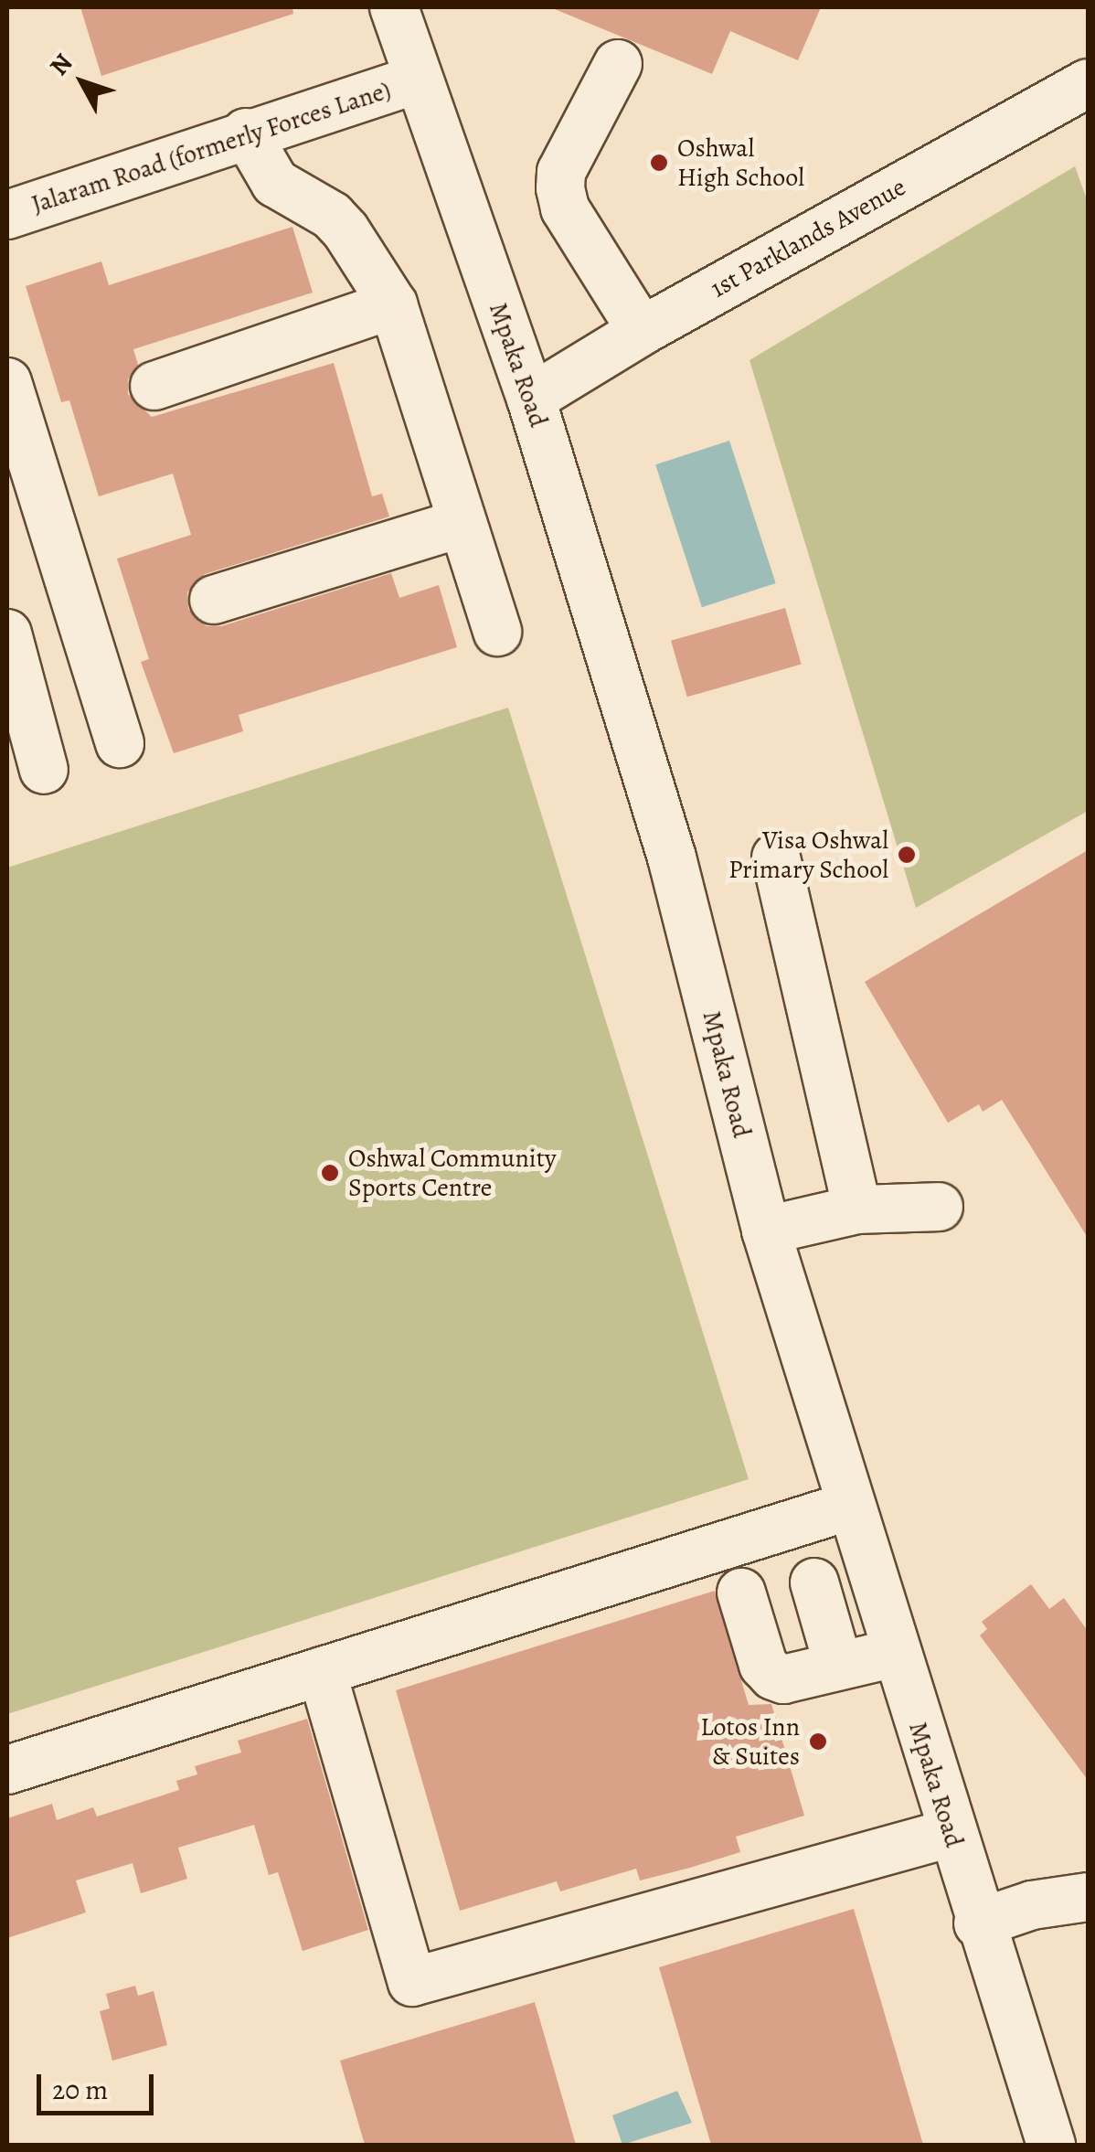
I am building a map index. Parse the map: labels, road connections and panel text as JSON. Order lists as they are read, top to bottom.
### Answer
{
  "streets": {
    "street": ["Jalaram Road (formerly Forces Lane)", "1st Parklands Avenue", "Mpaka Road"]
  },
  "crossings": [
    ["Jalaram Road (formerly Forces Lane)", "Mpaka Road"],
    ["1st Parklands Avenue", "Mpaka Road"]
  ],
  "places": [
    "Oshwal High School",
    "Visa Oshwal Primary School",
    "Oshwal Community Sports Centre",
    "Lotos Inn & Suites"
  ],
  "scale_bar": "20 m",
  "north": "top left"
}
